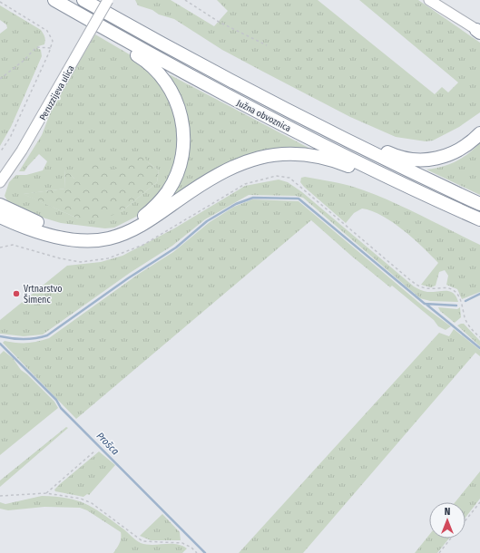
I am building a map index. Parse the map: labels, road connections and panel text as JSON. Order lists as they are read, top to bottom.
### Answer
{
  "streets": {
    "highway": ["Južna obvoznica"],
    "main road": ["Peruzzijeva ulica"]
  },
  "water": ["Prošca"],
  "places": ["Vrtnarstvo Šimenc"],
  "north": "top"
}
